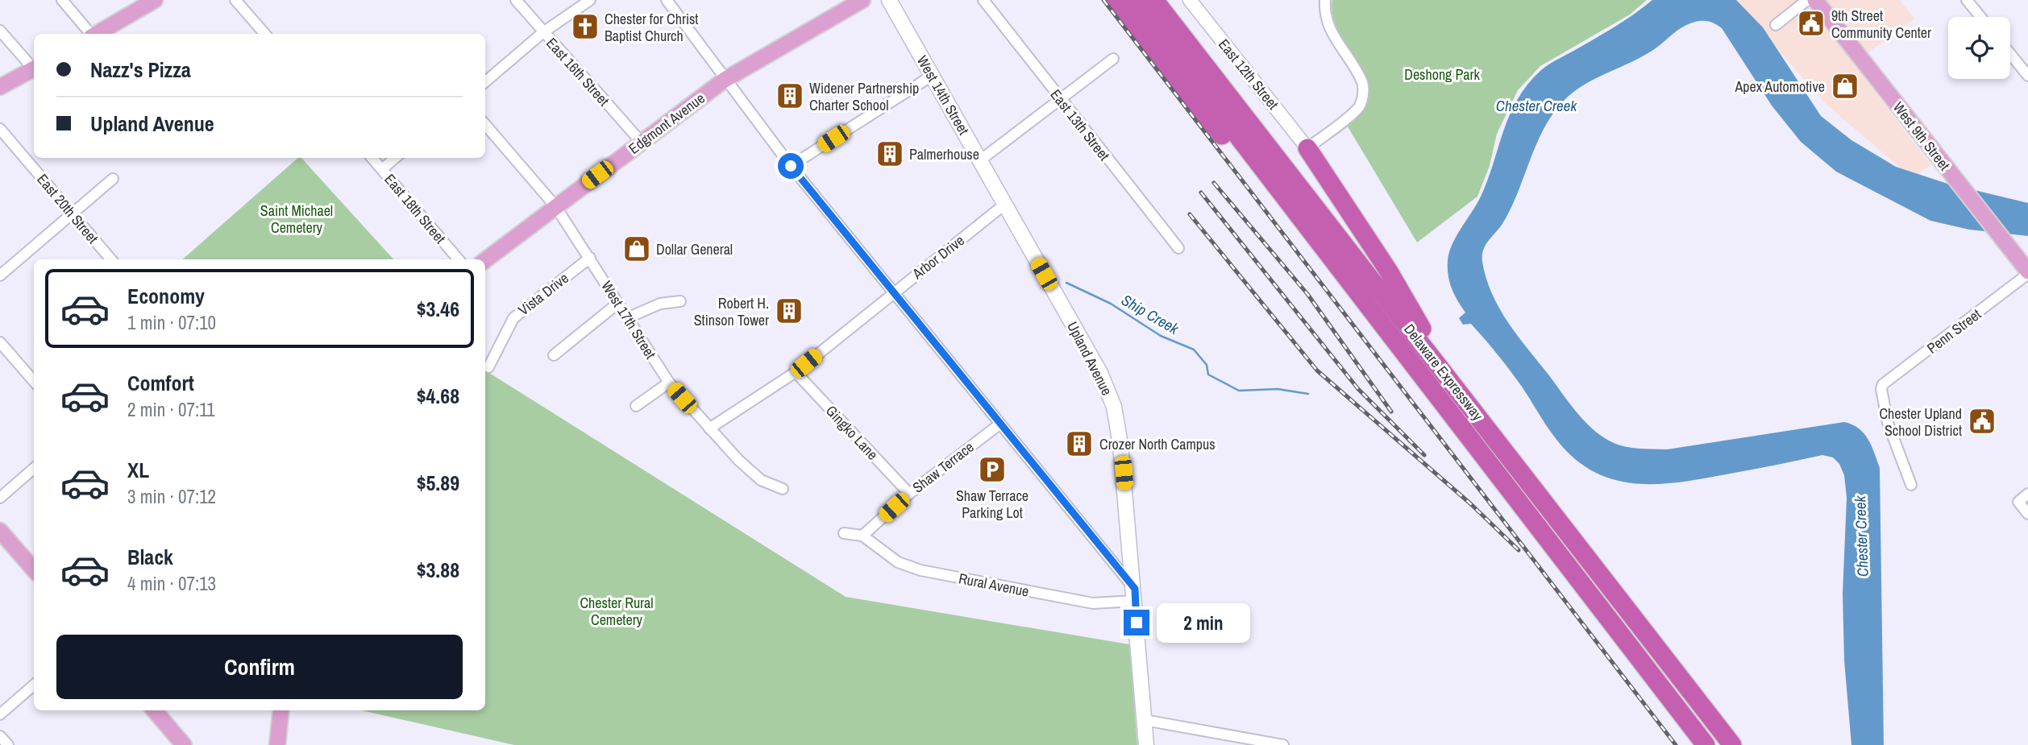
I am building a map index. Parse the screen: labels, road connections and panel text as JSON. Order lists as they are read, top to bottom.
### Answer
{
  "streets": {
    "highway": ["Delaware Expressway"],
    "main road": [
      "West 14th Street",
      "Edgmont Avenue",
      "West 9th Street",
      "Upland Avenue"
    ],
    "street": [
      "East 16th Street",
      "East 12th Street",
      "East 13th Street",
      "East 20th Street",
      "East 18th Street",
      "Arbor Drive",
      "Vista Drive",
      "West 17th Street",
      "Penn Street",
      "Gingko Lane",
      "Shaw Terrace",
      "Rural Avenue"
    ]
  },
  "crossings": [
    ["East 16th Street", "Edgmont Avenue"],
    ["West 14th Street", "Arbor Drive"],
    ["West 14th Street", "Upland Avenue"],
    ["Edgmont Avenue", "West 17th Street"],
    ["West 9th Street", "Penn Street"],
    ["Arbor Drive", "West 17th Street"],
    ["Arbor Drive", "Gingko Lane"],
    ["Vista Drive", "West 17th Street"],
    ["Upland Avenue", "Rural Avenue"],
    ["Gingko Lane", "Shaw Terrace"],
    ["Shaw Terrace", "Rural Avenue"]
  ],
  "water": ["Chester Creek", "Ship Creek"],
  "parks": ["Deshong Park", "Saint Michael Cemetery", "Chester Rural Cemetery"],
  "places": {
    "public building": ["9th Street Community Center", "Chester Upland School District"],
    "church": ["Chester for Christ Baptist Church"],
    "shop": ["Apex Automotive", "Dollar General"],
    "building": [
      "Widener Partnership Charter School",
      "Palmerhouse",
      "Robert H. Stinson Tower",
      "Crozer North Campus"
    ],
    "parking": ["Shaw Terrace Parking Lot"]
  },
  "page": {
    "banner": ["Nazz's Pizza", "Upland Avenue"],
    "list": [
      {
        "name": "Economy",
        "note": "1 min · 07:10",
        "value": "$3.46"
      },
      {
        "name": "Comfort",
        "note": "2 min · 07:11",
        "value": "$4.68"
      },
      {
        "name": "XL",
        "note": "3 min · 07:12",
        "value": "$5.89"
      },
      {
        "name": "Black",
        "note": "4 min · 07:13",
        "value": "$3.88"
      }
    ],
    "bubble": "2 min",
    "buttons": "Confirm"
  }
}
